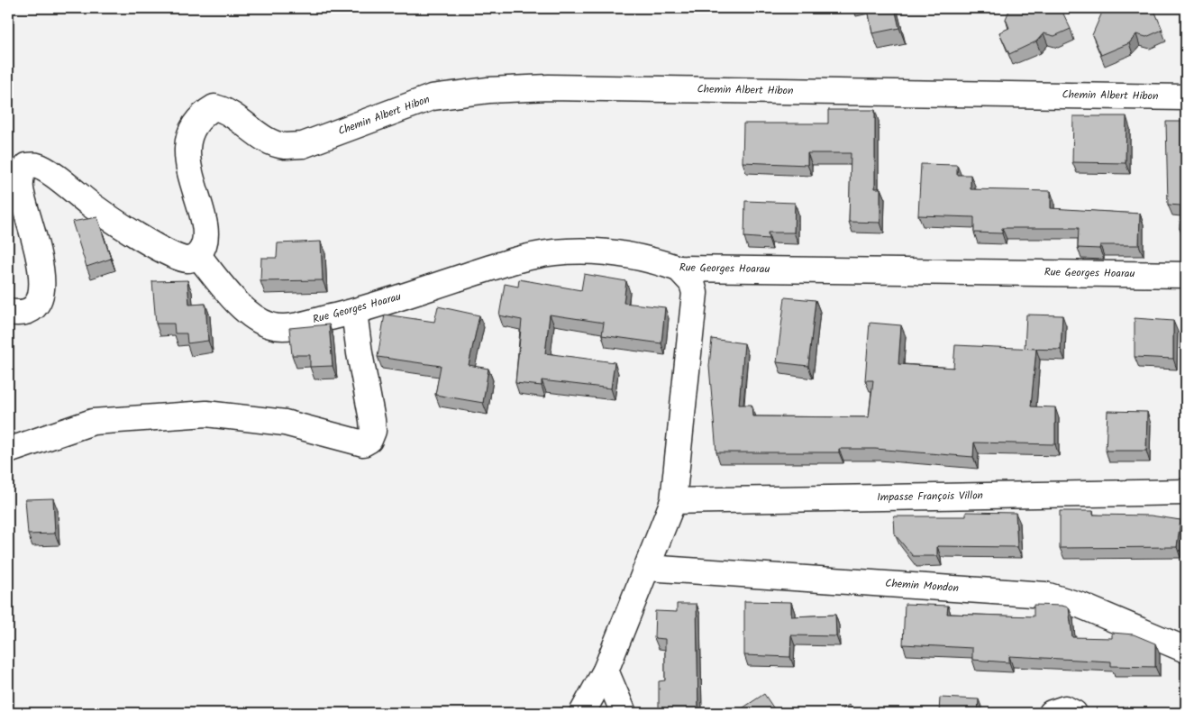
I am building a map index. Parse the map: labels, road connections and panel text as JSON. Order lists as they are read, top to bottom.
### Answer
{
  "streets": {
    "street": [
      "Chemin Albert Hibon",
      "Rue Georges Hoarau",
      "Impasse François Villon",
      "Chemin Mondon"
    ]
  },
  "crossings": [
    ["Chemin Albert Hibon", "Rue Georges Hoarau"]
  ]
}
